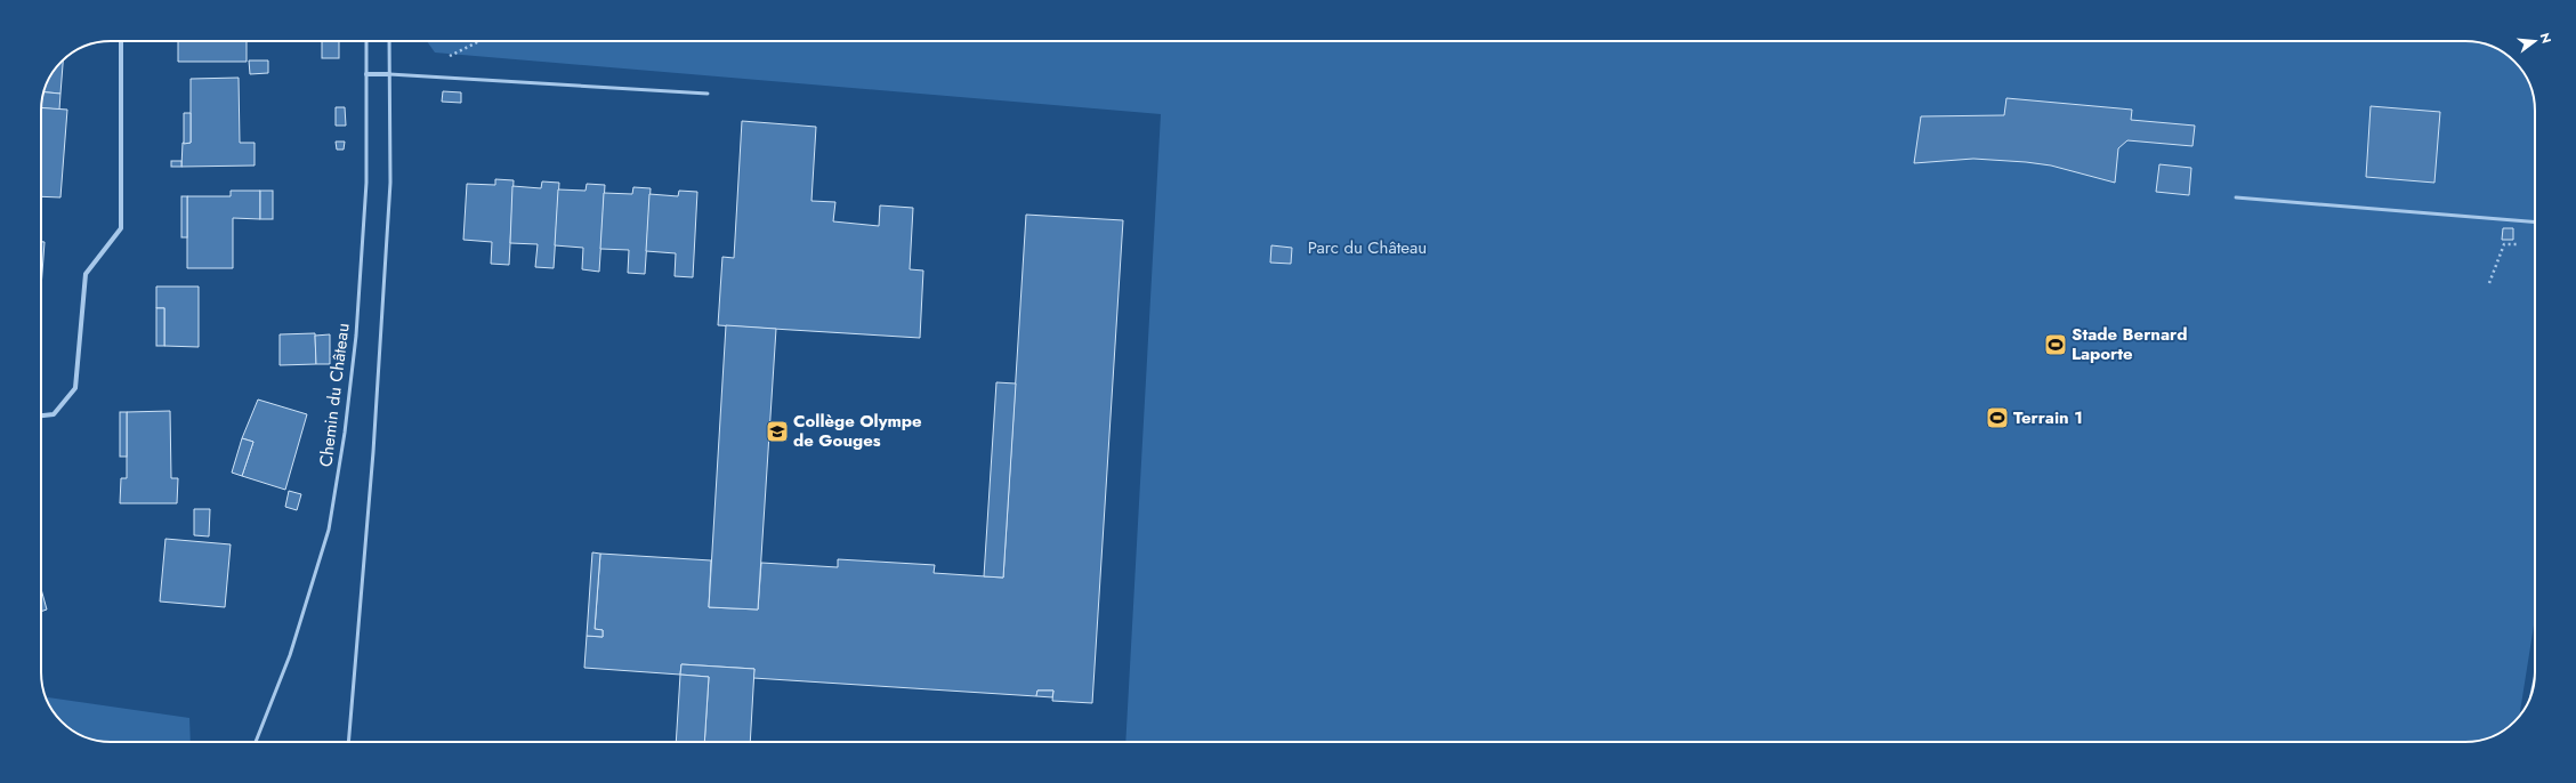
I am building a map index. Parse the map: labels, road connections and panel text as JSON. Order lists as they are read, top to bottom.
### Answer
{
  "streets": {
    "lane": ["Chemin du Château"]
  },
  "parks": ["Parc du Château"],
  "places": {
    "sports": ["Stade Bernard Laporte", "Terrain 1"],
    "school or university": ["Collège Olympe de Gouges"]
  },
  "north": "right"
}
